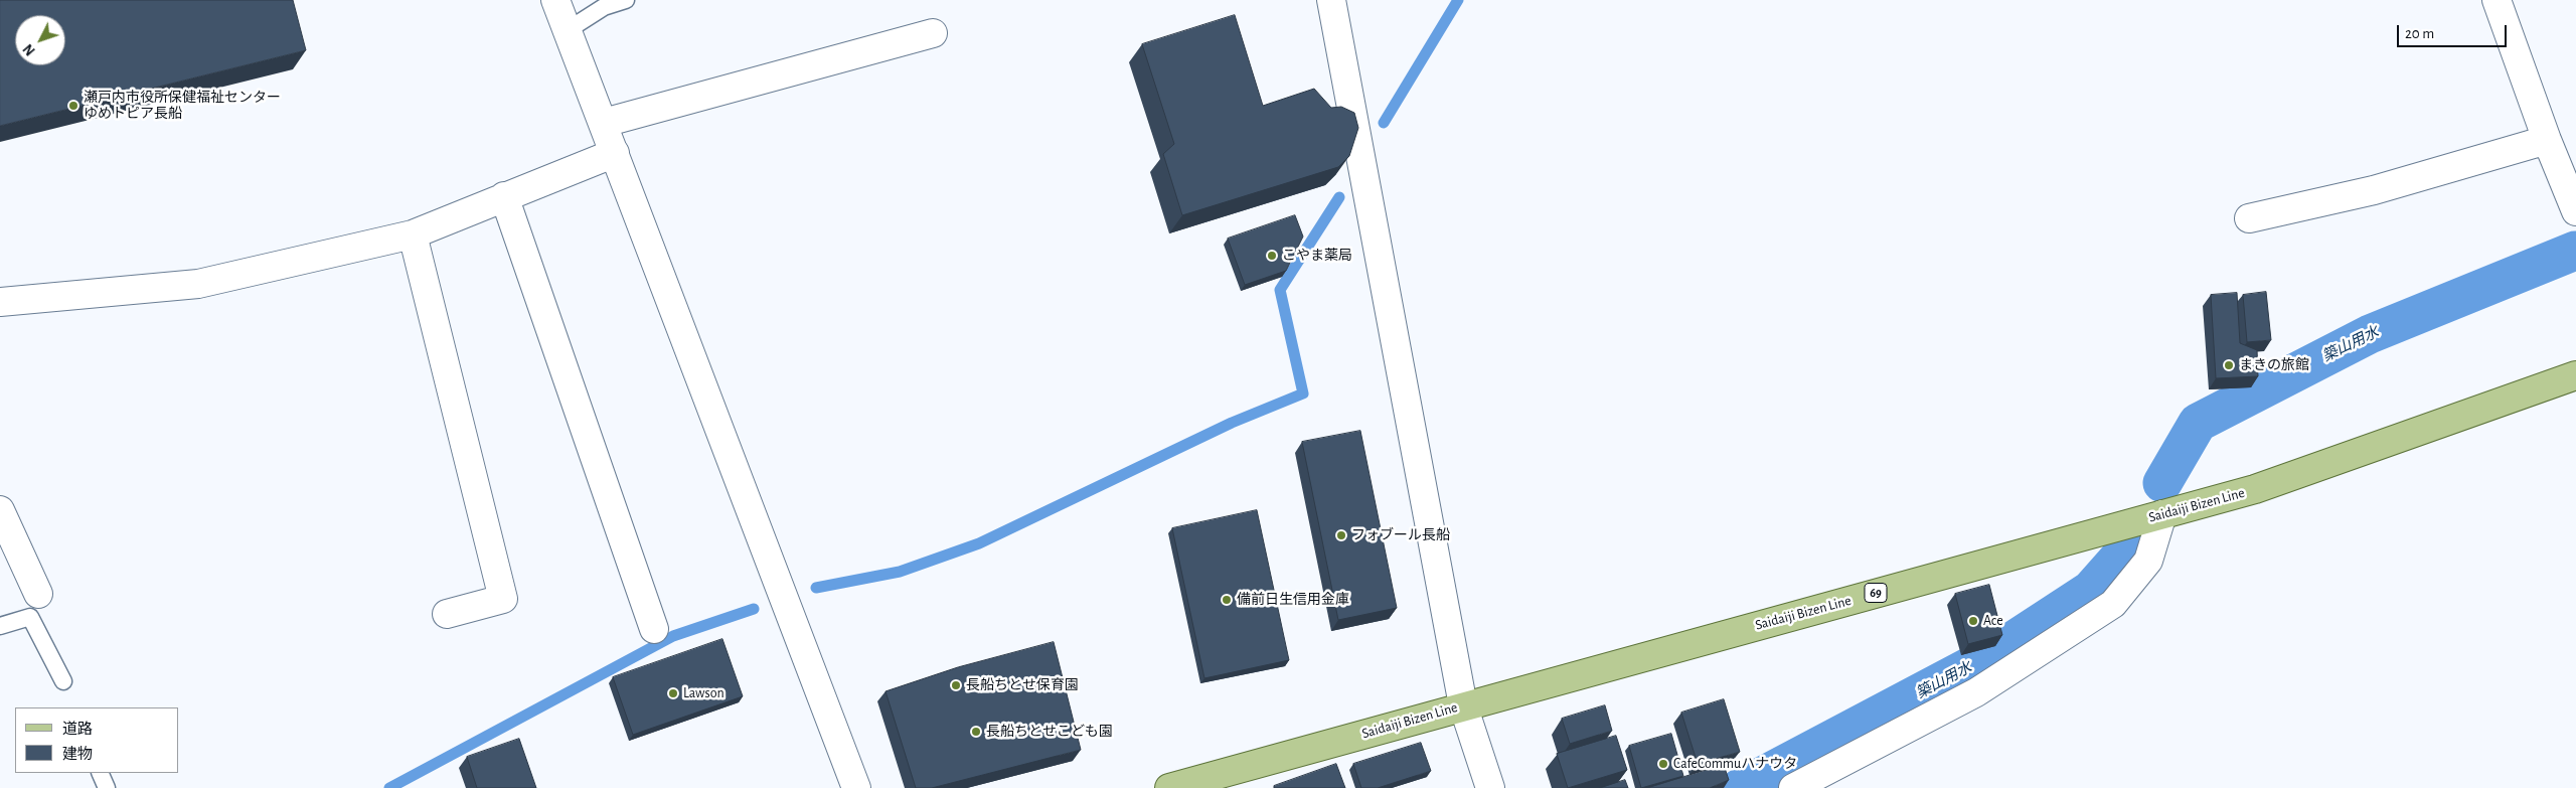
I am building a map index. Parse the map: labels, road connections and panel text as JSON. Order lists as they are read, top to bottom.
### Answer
{
  "streets": {
    "main road": ["Saidaiji Bizen Line", "69"]
  },
  "water": ["築山用水"],
  "places": [
    "瀬戸内市役所保健福祉センター ゆめトピア長船",
    "こやま薬局",
    "まきの旅館",
    "フォブール長船",
    "備前日生信用金庫",
    "Ace",
    "長船ちとせ保育園",
    "Lawson",
    "長船ちとせこども園",
    "CafeCommuハナウタ"
  ],
  "legend": ["道路", "建物"],
  "scale_bar": "20 m",
  "north": "bottom left"
}
